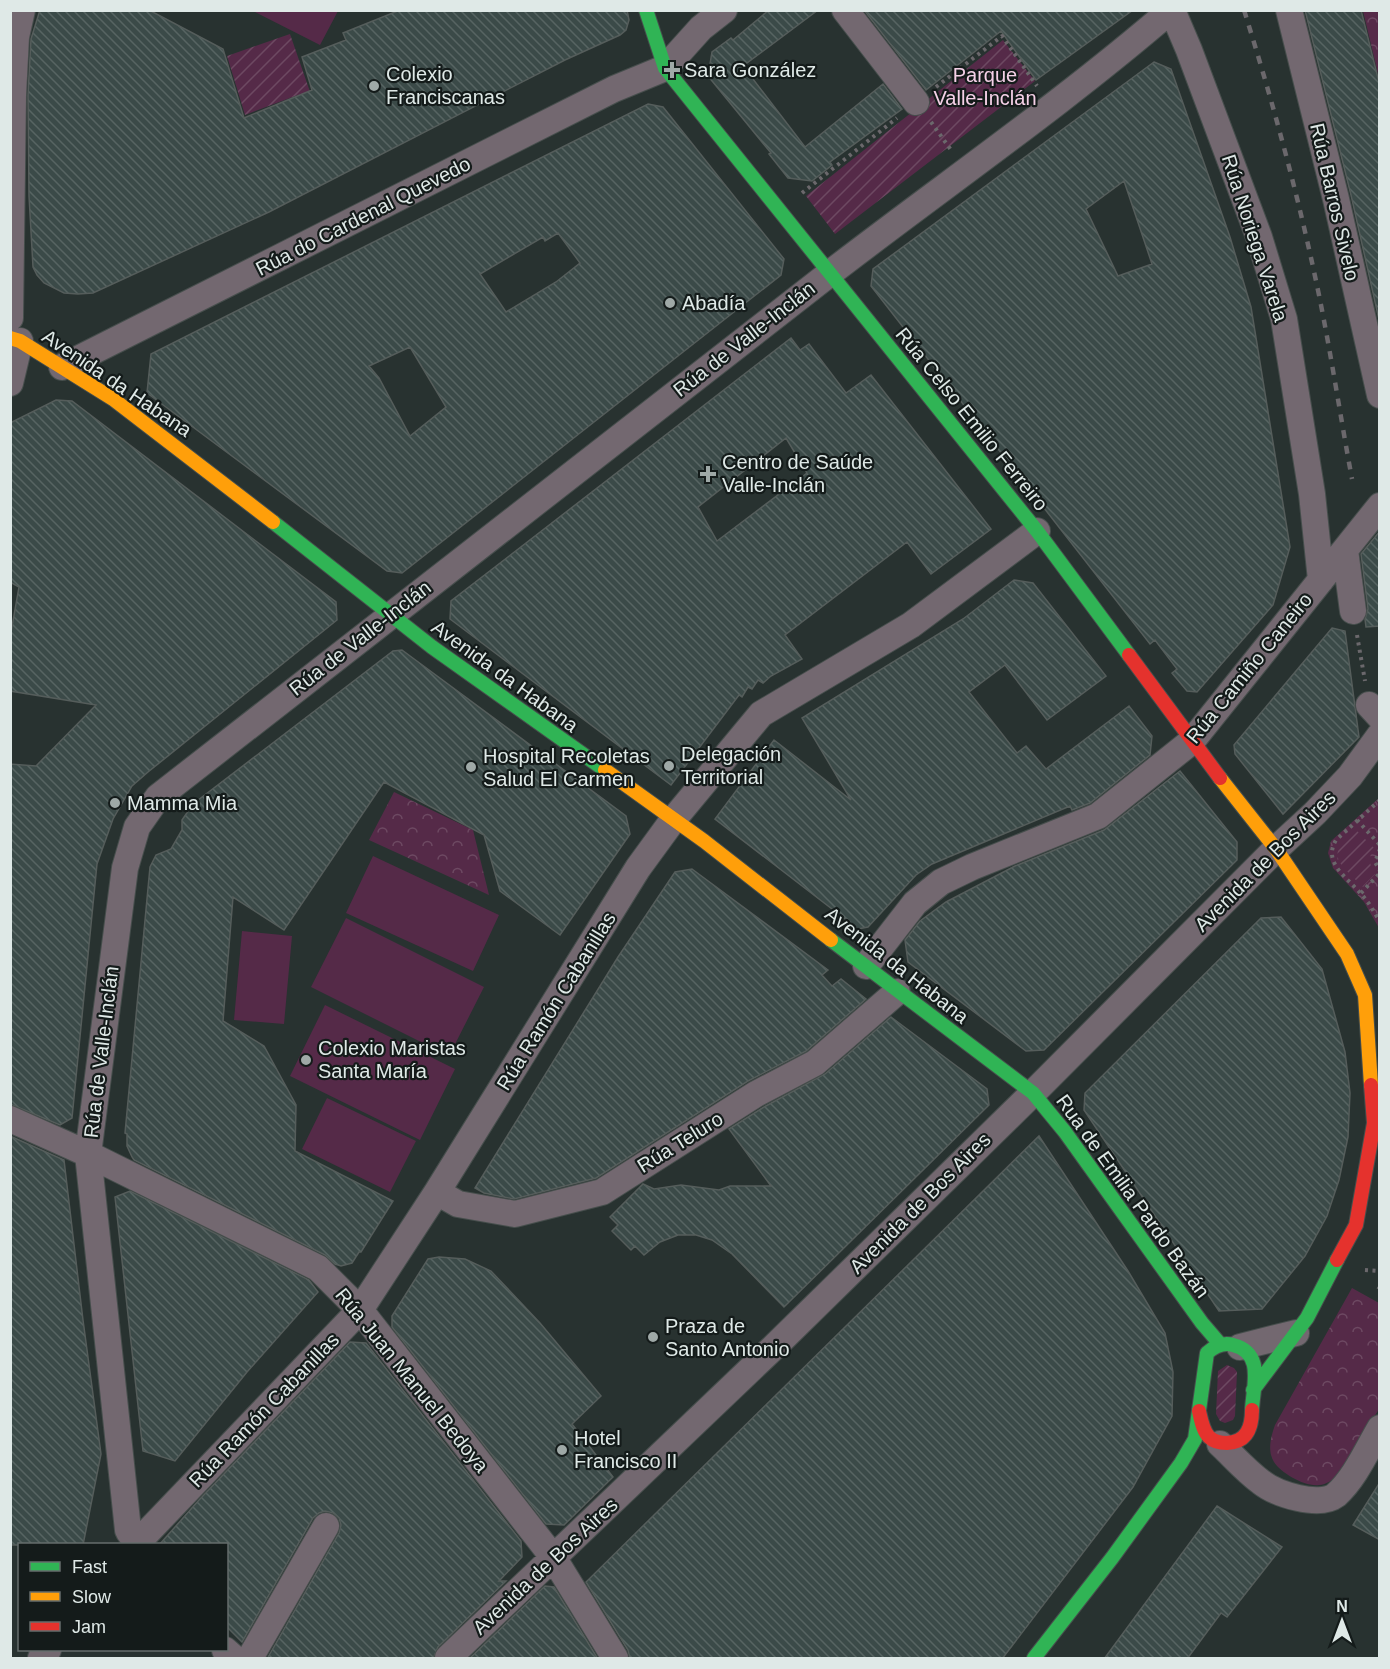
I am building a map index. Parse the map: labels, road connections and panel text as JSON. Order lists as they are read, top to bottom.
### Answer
{
  "streets": {
    "street": [
      "Rúa Barros Sivelo",
      "Rúa do Cardenal Quevedo",
      "Rúa Noriega Varela",
      "Rúa de Valle-Inclán",
      "Avenida da Habana",
      "Rúa Celso Emilio Ferreiro",
      "Rúa Camiño Caneiro",
      "Avenida de Bos Aires",
      "Rúa Ramón Cabanillas",
      "Rúa Teluro",
      "Rua de Emilia Pardo Bazán",
      "Rúa Juan Manuel Bedoya"
    ]
  },
  "crossings": [
    ["Rúa do Cardenal Quevedo", "Avenida da Habana"],
    ["Rúa do Cardenal Quevedo", "Rúa Celso Emilio Ferreiro"],
    ["Rúa Noriega Varela", "Rúa de Valle-Inclán"],
    ["Rúa Noriega Varela", "Rúa Camiño Caneiro"],
    ["Rúa de Valle-Inclán", "Avenida da Habana"],
    ["Rúa de Valle-Inclán", "Rúa Celso Emilio Ferreiro"],
    ["Rúa de Valle-Inclán", "Rúa Ramón Cabanillas"],
    ["Rúa de Valle-Inclán", "Rúa Juan Manuel Bedoya"],
    ["Avenida da Habana", "Rúa Camiño Caneiro"],
    ["Avenida da Habana", "Avenida de Bos Aires"],
    ["Avenida da Habana", "Rúa Ramón Cabanillas"],
    ["Avenida da Habana", "Rúa Teluro"],
    ["Avenida da Habana", "Rua de Emilia Pardo Bazán"],
    ["Rúa Celso Emilio Ferreiro", "Rúa Camiño Caneiro"],
    ["Rúa Celso Emilio Ferreiro", "Avenida de Bos Aires"],
    ["Rúa Celso Emilio Ferreiro", "Rúa Ramón Cabanillas"],
    ["Rúa Celso Emilio Ferreiro", "Rua de Emilia Pardo Bazán"],
    ["Avenida de Bos Aires", "Rua de Emilia Pardo Bazán"],
    ["Avenida de Bos Aires", "Rúa Juan Manuel Bedoya"],
    ["Rúa Ramón Cabanillas", "Rúa Teluro"],
    ["Rúa Ramón Cabanillas", "Rúa Juan Manuel Bedoya"]
  ],
  "parks": ["Parque Valle-Inclán"],
  "places": {
    "health": ["Sara González", "Centro de Saúde Valle-Inclán"],
    "other": [
      "Colexio Franciscanas",
      "Abadía",
      "Delegación Territorial",
      "Hospital Recoletas Salud El Carmen",
      "Mamma Mia",
      "Colexio Maristas Santa María",
      "Praza de Santo Antonio",
      "Hotel Francisco II"
    ]
  },
  "legend": ["Fast", "Slow", "Jam"],
  "north": "top"
}
